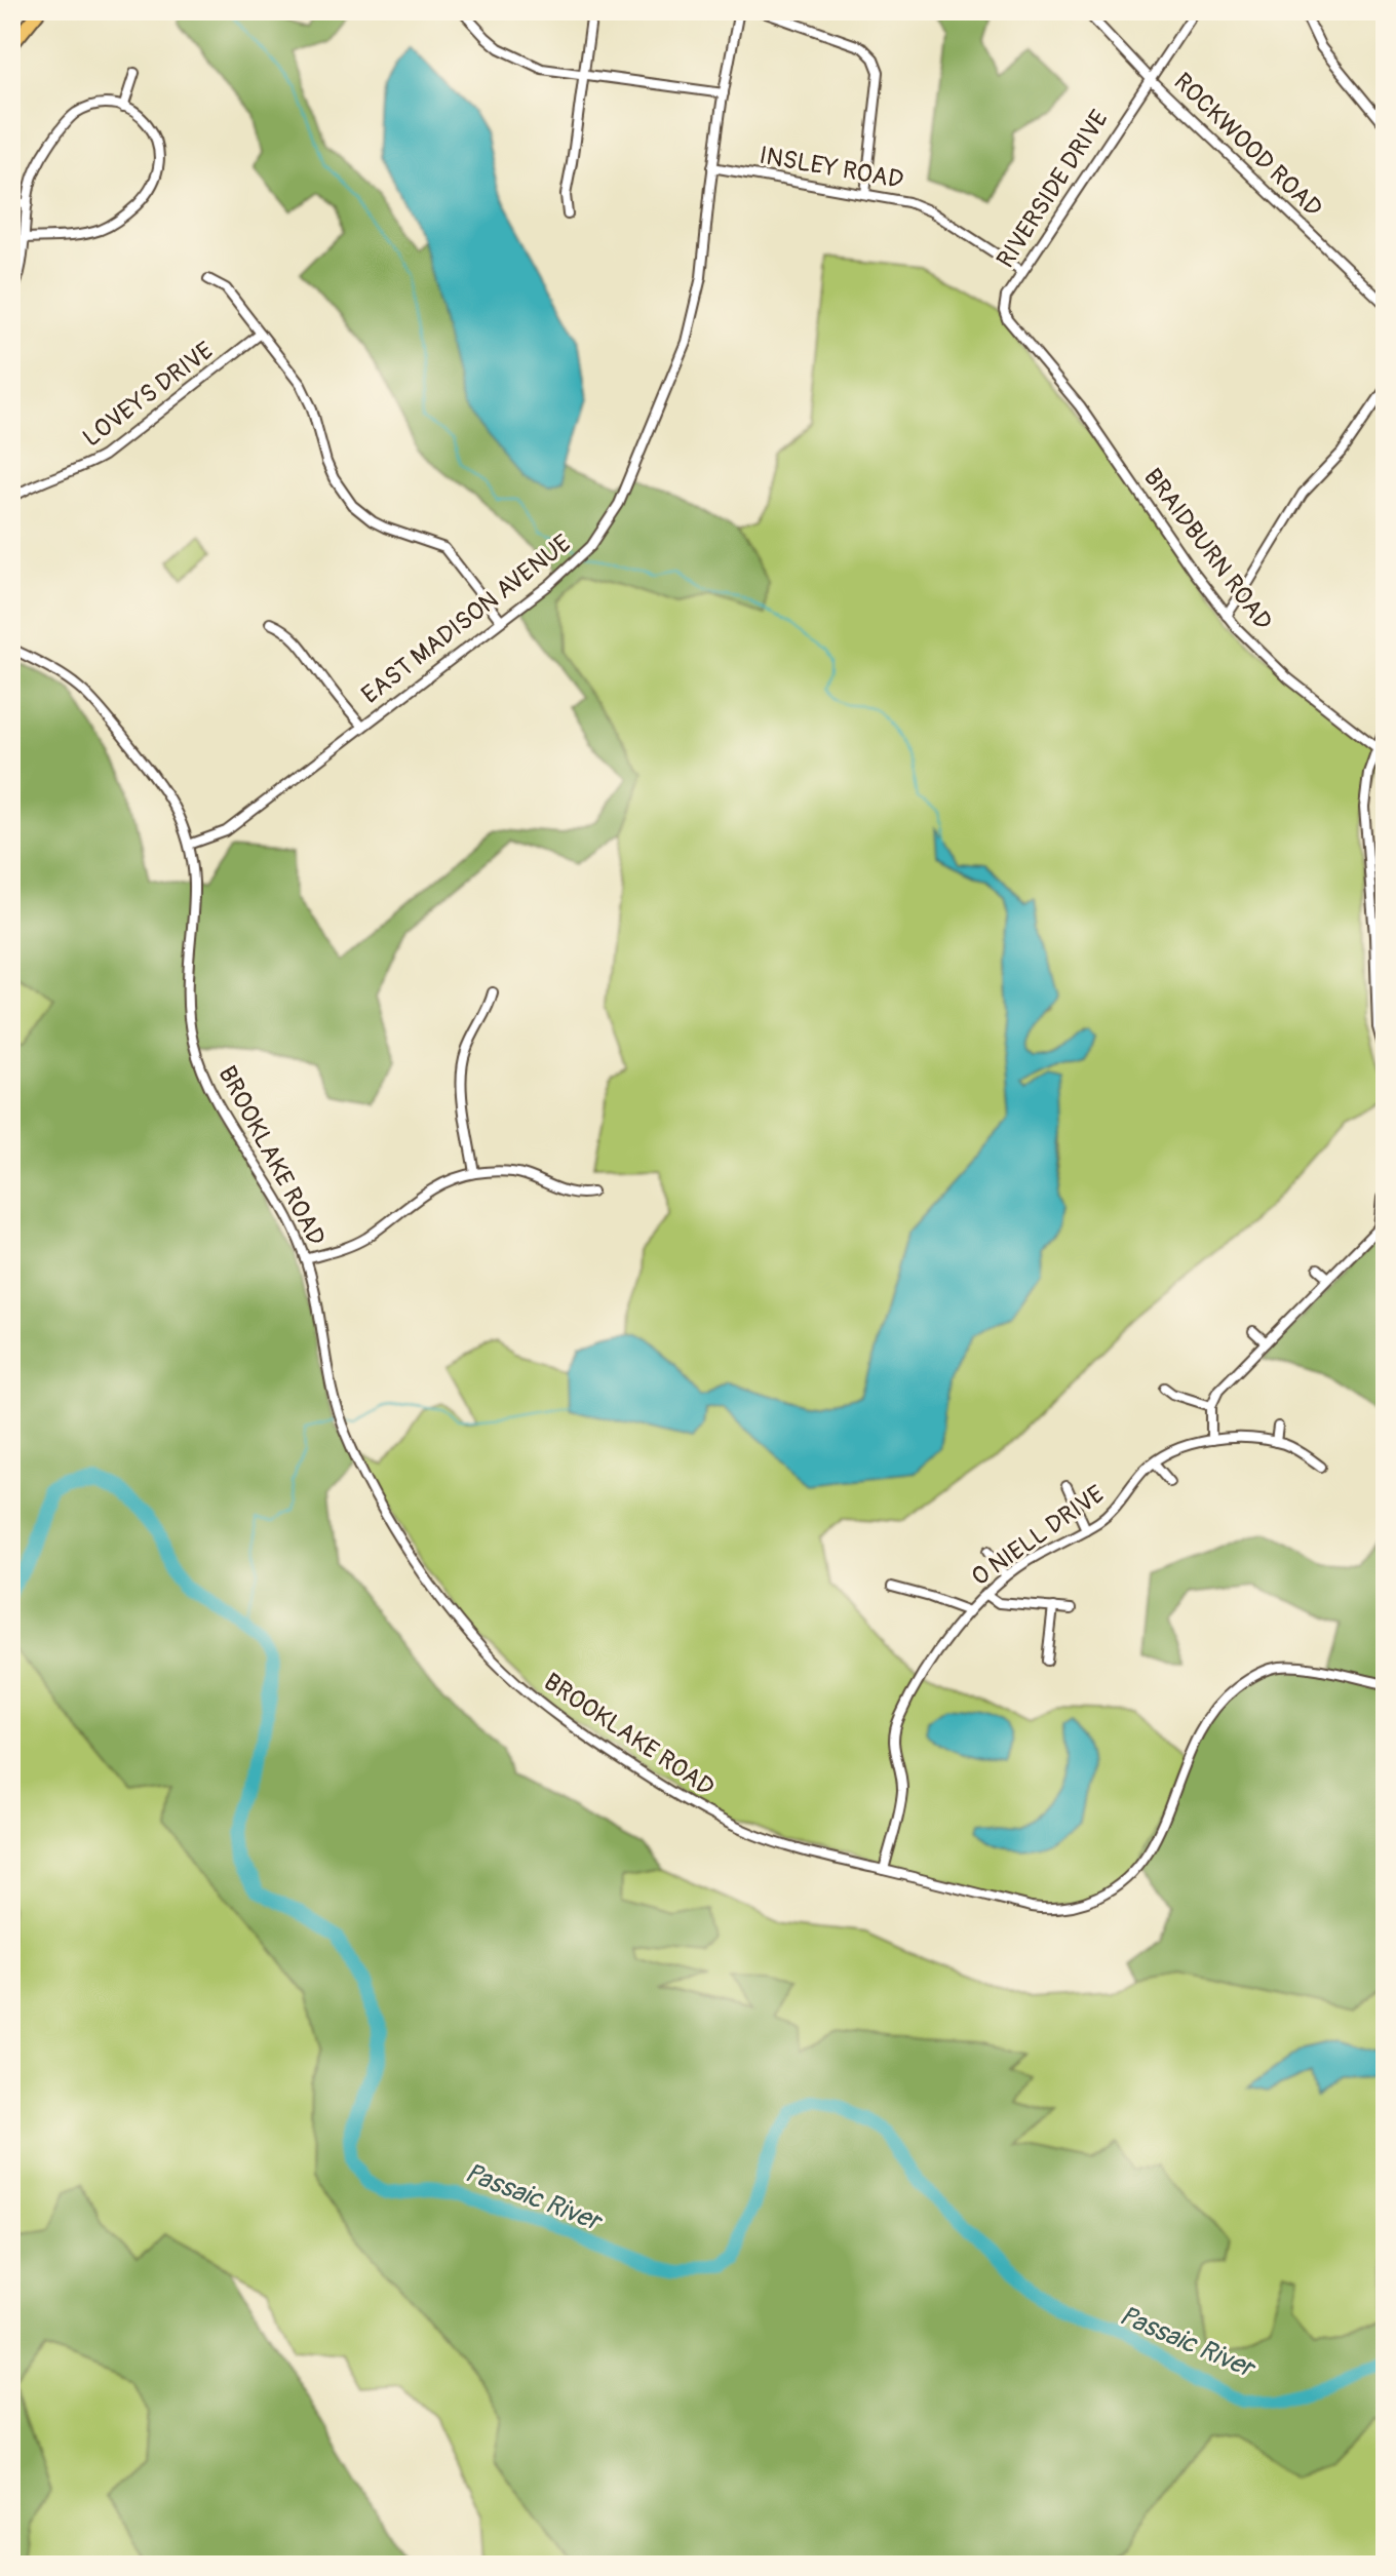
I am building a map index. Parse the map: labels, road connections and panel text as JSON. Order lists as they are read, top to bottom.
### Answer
{
  "streets": {
    "street": [
      "ROCKWOOD ROAD",
      "INSLEY ROAD",
      "RIVERSIDE DRIVE",
      "LOVEYS DRIVE",
      "BRAIDBURN ROAD",
      "EAST MADISON AVENUE",
      "BROOKLAKE ROAD",
      "O NIELL DRIVE"
    ]
  },
  "crossings": [
    ["ROCKWOOD ROAD", "RIVERSIDE DRIVE"],
    ["INSLEY ROAD", "RIVERSIDE DRIVE"],
    ["INSLEY ROAD", "EAST MADISON AVENUE"],
    ["RIVERSIDE DRIVE", "BRAIDBURN ROAD"],
    ["EAST MADISON AVENUE", "BROOKLAKE ROAD"],
    ["BROOKLAKE ROAD", "O NIELL DRIVE"]
  ],
  "water": ["Passaic River"]
}
